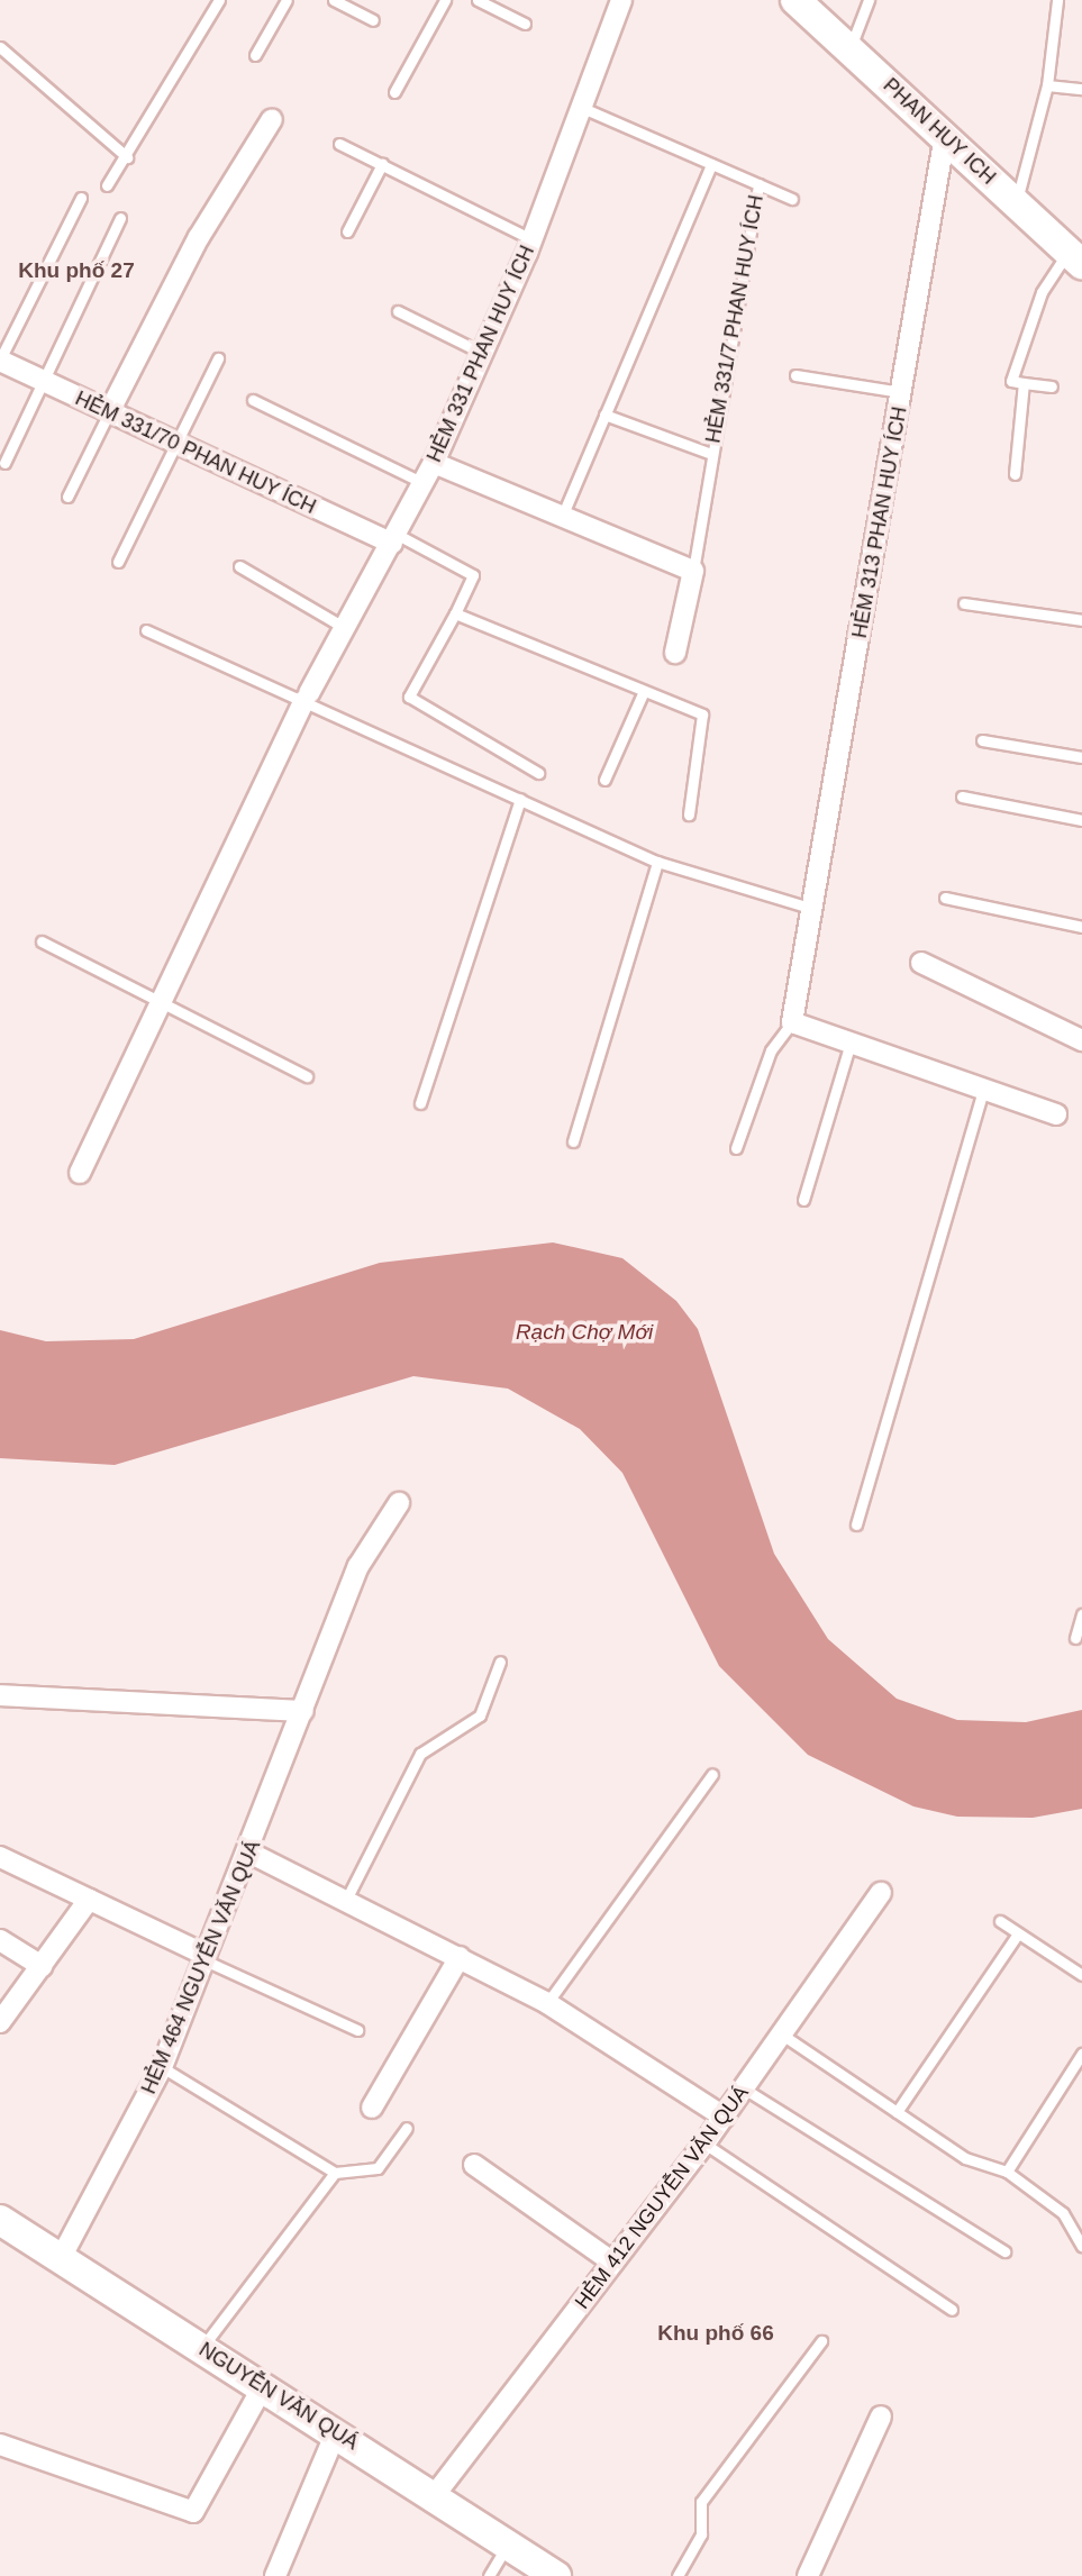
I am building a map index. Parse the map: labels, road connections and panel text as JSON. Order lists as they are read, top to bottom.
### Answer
{
  "streets": {
    "main road": ["PHAN HUY ICH", "NGUYỄN VĂN QUÁ"],
    "street": [
      "HẺM 331 PHAN HUY ÍCH",
      "HẺM 331/70 PHAN HUY ÍCH",
      "HẺM 313 PHAN HUY ÍCH",
      "HẺM 464 NGUYỄN VĂN QUÁ",
      "HẺM 412 NGUYỄN VĂN QUÁ"
    ],
    "lane": ["HẺM 331/7 PHAN HUY ÍCH"]
  },
  "crossings": [
    ["PHAN HUY ICH", "HẺM 313 PHAN HUY ÍCH"],
    ["HẺM 331/7 PHAN HUY ÍCH", "HẺM 331 PHAN HUY ÍCH"],
    ["HẺM 331 PHAN HUY ÍCH", "HẺM 331/70 PHAN HUY ÍCH"],
    ["HẺM 464 NGUYỄN VĂN QUÁ", "NGUYỄN VĂN QUÁ"],
    ["HẺM 412 NGUYỄN VĂN QUÁ", "NGUYỄN VĂN QUÁ"]
  ],
  "districts": ["Khu phố 27", "Khu phố 66"],
  "water": ["Rạch Chợ Mới"]
}
